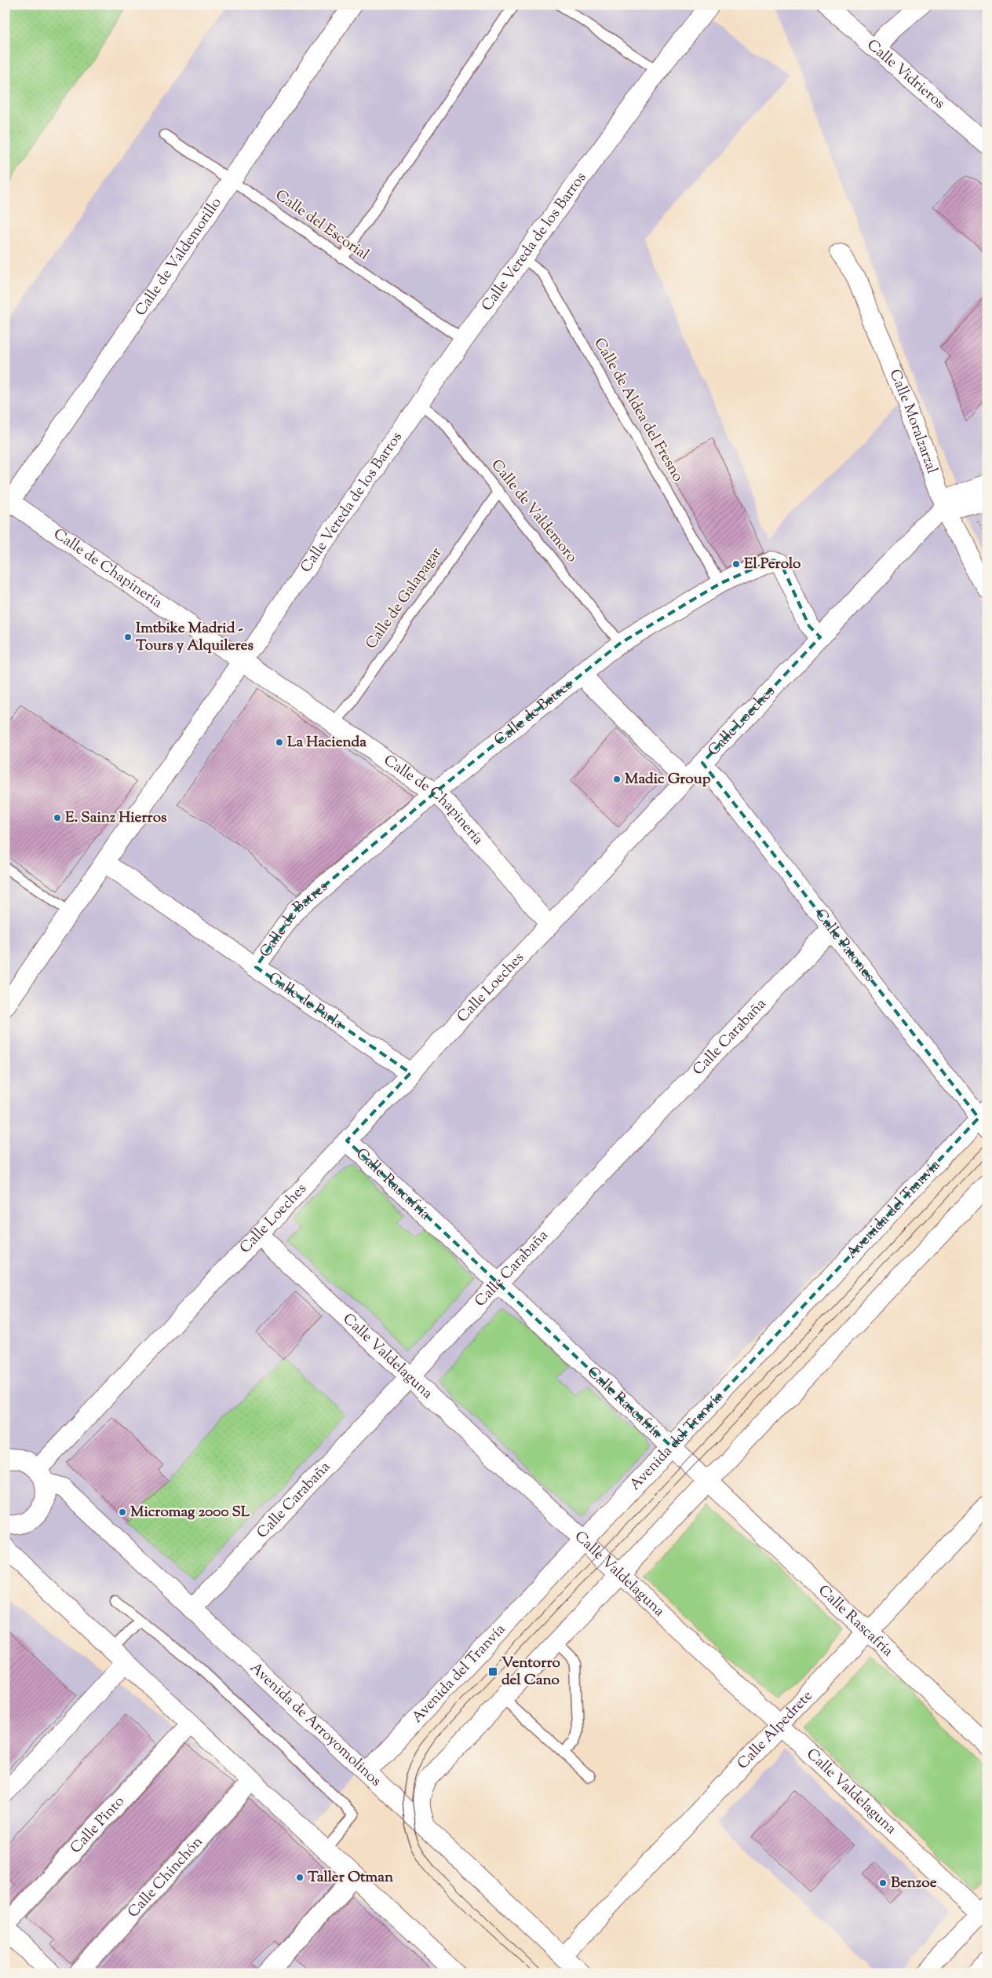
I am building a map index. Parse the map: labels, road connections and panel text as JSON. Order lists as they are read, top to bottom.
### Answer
{
  "streets": {
    "street": [
      "Calle Vidrieros",
      "Calle Vereda de los Barros",
      "Calle de Valdemorillo",
      "Calle Moralzarzal",
      "Calle de Chapinería",
      "Calle de Batres",
      "Calle Loeches",
      "Calle Patones",
      "Calle de Parla",
      "Calle Carabaña",
      "Calle Rascafría",
      "Avenida del Tranvía",
      "Calle Valdelaguna",
      "Avenida de Arroyomolinos",
      "Calle Alpedrete",
      "Calle Pinto",
      "Calle Chinchón"
    ],
    "lane": [
      "Calle del Escorial",
      "Calle de Aldea del Fresno",
      "Calle de Valdemoro",
      "Calle de Galapagar"
    ]
  },
  "crossings": [
    ["Calle del Escorial", "Calle Vereda de los Barros"],
    ["Calle del Escorial", "Calle de Valdemorillo"],
    ["Calle Vereda de los Barros", "Calle de Aldea del Fresno"],
    ["Calle Vereda de los Barros", "Calle de Valdemoro"],
    ["Calle Vereda de los Barros", "Calle de Chapinería"],
    ["Calle Vereda de los Barros", "Calle de Parla"],
    ["Calle de Valdemorillo", "Calle de Chapinería"],
    ["Calle de Aldea del Fresno", "Calle de Batres"],
    ["Calle Moralzarzal", "Calle Loeches"],
    ["Calle de Valdemoro", "Calle de Galapagar"],
    ["Calle de Valdemoro", "Calle de Batres"],
    ["Calle de Chapinería", "Calle de Galapagar"],
    ["Calle de Chapinería", "Calle de Batres"],
    ["Calle de Chapinería", "Calle Loeches"],
    ["Calle de Batres", "Calle Loeches"],
    ["Calle de Batres", "Calle de Parla"],
    ["Calle Loeches", "Calle Patones"],
    ["Calle Loeches", "Calle de Parla"],
    ["Calle Loeches", "Calle Rascafría"],
    ["Calle Loeches", "Calle Valdelaguna"],
    ["Calle Loeches", "Avenida de Arroyomolinos"],
    ["Calle Patones", "Calle Carabaña"],
    ["Calle Patones", "Avenida del Tranvía"],
    ["Calle Carabaña", "Calle Rascafría"],
    ["Calle Carabaña", "Calle Valdelaguna"],
    ["Calle Carabaña", "Avenida de Arroyomolinos"],
    ["Calle Rascafría", "Avenida del Tranvía"],
    ["Calle Rascafría", "Calle Alpedrete"],
    ["Avenida del Tranvía", "Calle Valdelaguna"],
    ["Avenida del Tranvía", "Avenida de Arroyomolinos"],
    ["Calle Valdelaguna", "Calle Alpedrete"],
    ["Avenida de Arroyomolinos", "Calle Alpedrete"]
  ],
  "places": {
    "other": [
      "El Perolo",
      "Imtbike Madrid - Tours y Alquileres",
      "La Hacienda",
      "Madic Group",
      "E. Sainz Hierros",
      "Micromag 2000 SL",
      "Taller Otman",
      "Benzoe"
    ],
    "transit": ["Ventorro del Cano"]
  }
}
